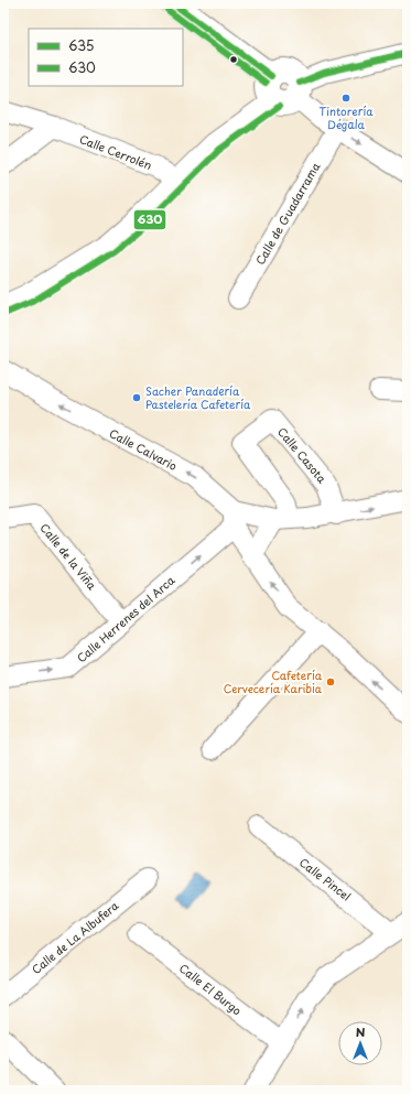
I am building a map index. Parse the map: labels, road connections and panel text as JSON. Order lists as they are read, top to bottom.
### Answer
{
  "streets": {
    "street": [
      "Calle Cerrolén",
      "Calle de Guadarrama",
      "Calle Calvario",
      "Calle Casota",
      "Calle de la Viña",
      "Calle Herrenes del Arca",
      "Calle Pincel",
      "Calle de La Albufera",
      "Calle El Burgo"
    ]
  },
  "crossings": [
    ["Calle Calvario", "Calle Herrenes del Arca"],
    ["Calle de la Viña", "Calle Herrenes del Arca"]
  ],
  "one_way": ["Calle Calvario"],
  "places": ["Tintorería Dégala", "Sacher Panadería Pastelería Cafetería", "Cafetería Cervecería Karibia"],
  "lines": ["transit line 635", "transit line 630"],
  "legend": ["635", "630"],
  "north": "top"
}
